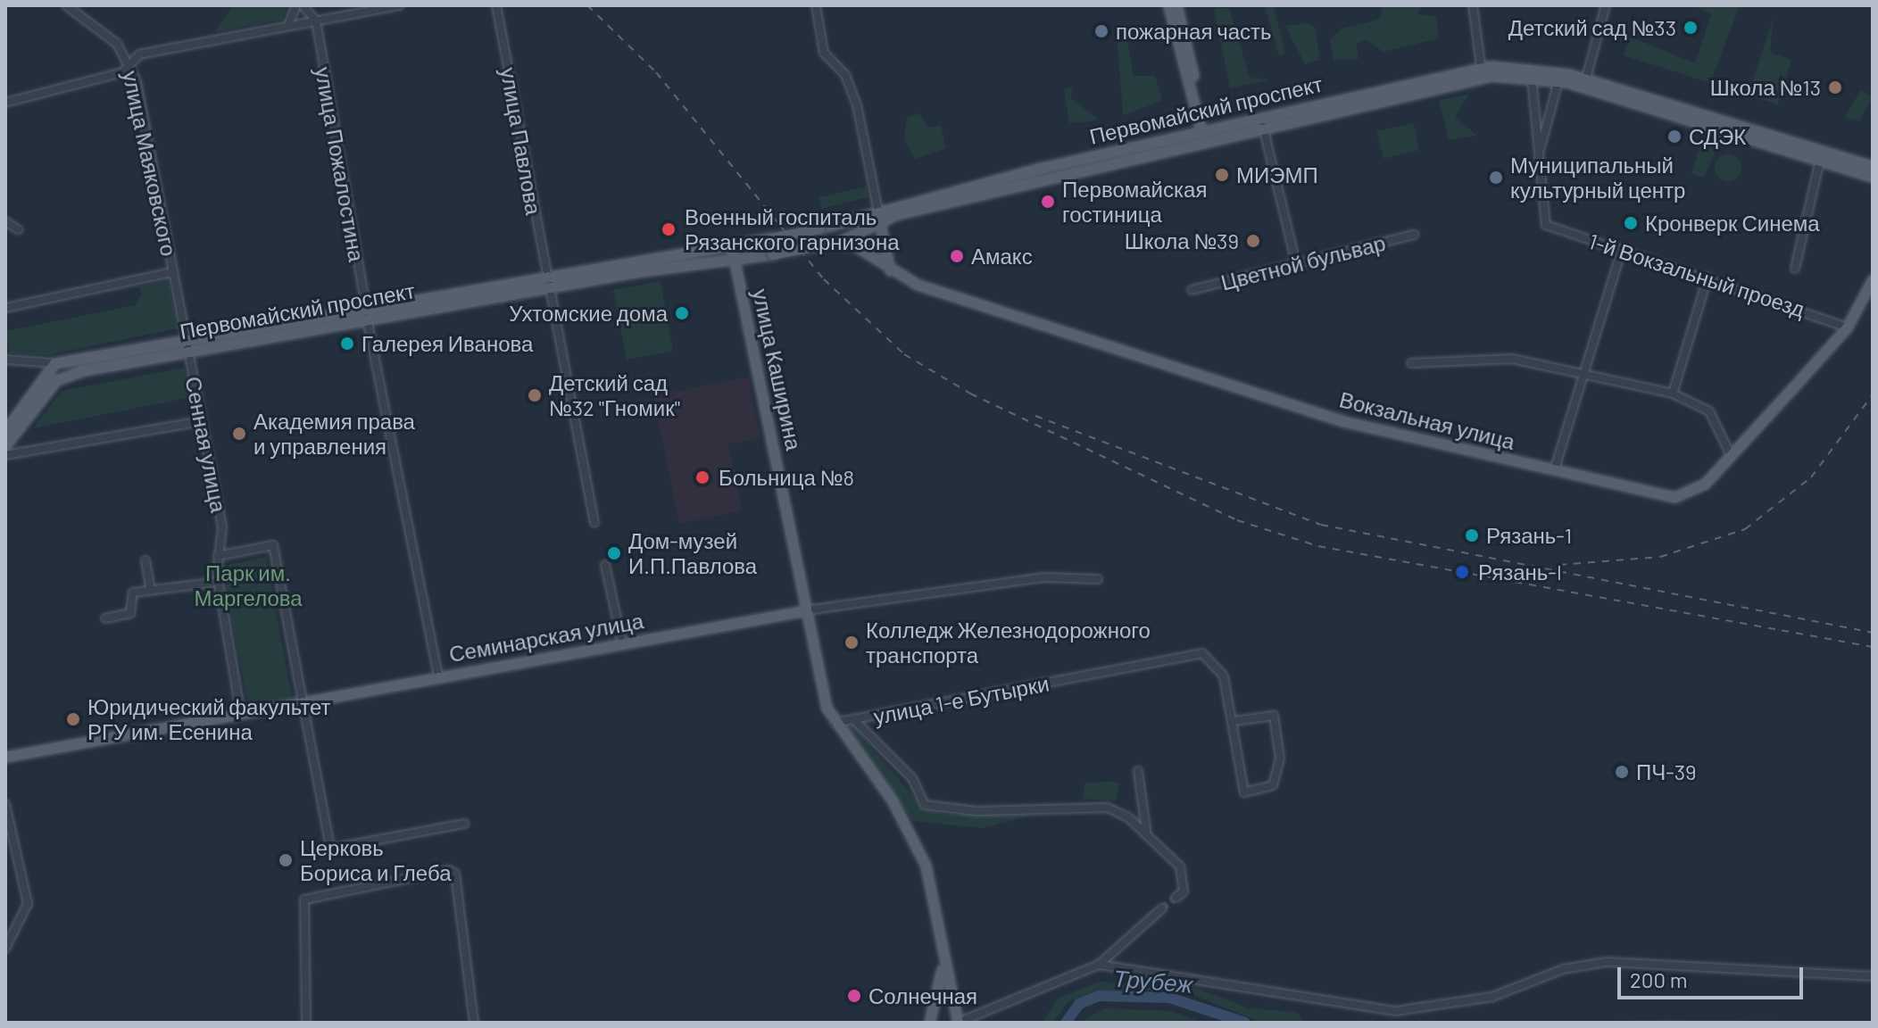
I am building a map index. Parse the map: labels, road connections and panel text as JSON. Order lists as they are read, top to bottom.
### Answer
{
  "streets": {
    "main road": [
      "Первомайский проспект",
      "улица Каширина",
      "Вокзальная улица",
      "Семинарская улица"
    ],
    "street": [
      "улица Павлова",
      "улица Маяковского",
      "улица Пожалостина",
      "Цветной бульвар",
      "1-й Вокзальный проезд",
      "Сенная улица",
      "улица 1-е Бутырки"
    ]
  },
  "crossings": [
    ["Первомайский проспект", "улица Павлова"],
    ["Первомайский проспект", "улица Маяковского"],
    ["Первомайский проспект", "улица Пожалостина"],
    ["Первомайский проспект", "улица Каширина"],
    ["Первомайский проспект", "Вокзальная улица"],
    ["Первомайский проспект", "Сенная улица"],
    ["улица Маяковского", "Сенная улица"],
    ["улица Пожалостина", "Семинарская улица"],
    ["1-й Вокзальный проезд", "Вокзальная улица"],
    ["улица Каширина", "Семинарская улица"],
    ["улица Каширина", "улица 1-е Бутырки"],
    ["Сенная улица", "Семинарская улица"]
  ],
  "water": ["Трубеж"],
  "parks": ["Парк им. Маргелова"],
  "places": [
    "Детский сад №33",
    "пожарная часть",
    "Школа №13",
    "СДЭК",
    "МИЭМП",
    "Муниципальный культурный центр",
    "Первомайская гостиница",
    "Кронверк Синема",
    "Военный госпиталь Рязанского гарнизона",
    "Школа №39",
    "Амакс",
    "Ухтомские дома",
    "Галерея Иванова",
    "Детский сад №32 \"Гномик\"",
    "Академия права и управления",
    "Больница №8",
    "Рязань-1",
    "Дом-музей И.П.Павлова",
    "Рязань-I",
    "Колледж Железнодорожного транспорта",
    "Юридический факультет РГУ им. Есенина",
    "ПЧ-39",
    "Церковь Бориса и Глеба",
    "Солнечная"
  ],
  "scale_bar": "200 m"
}
